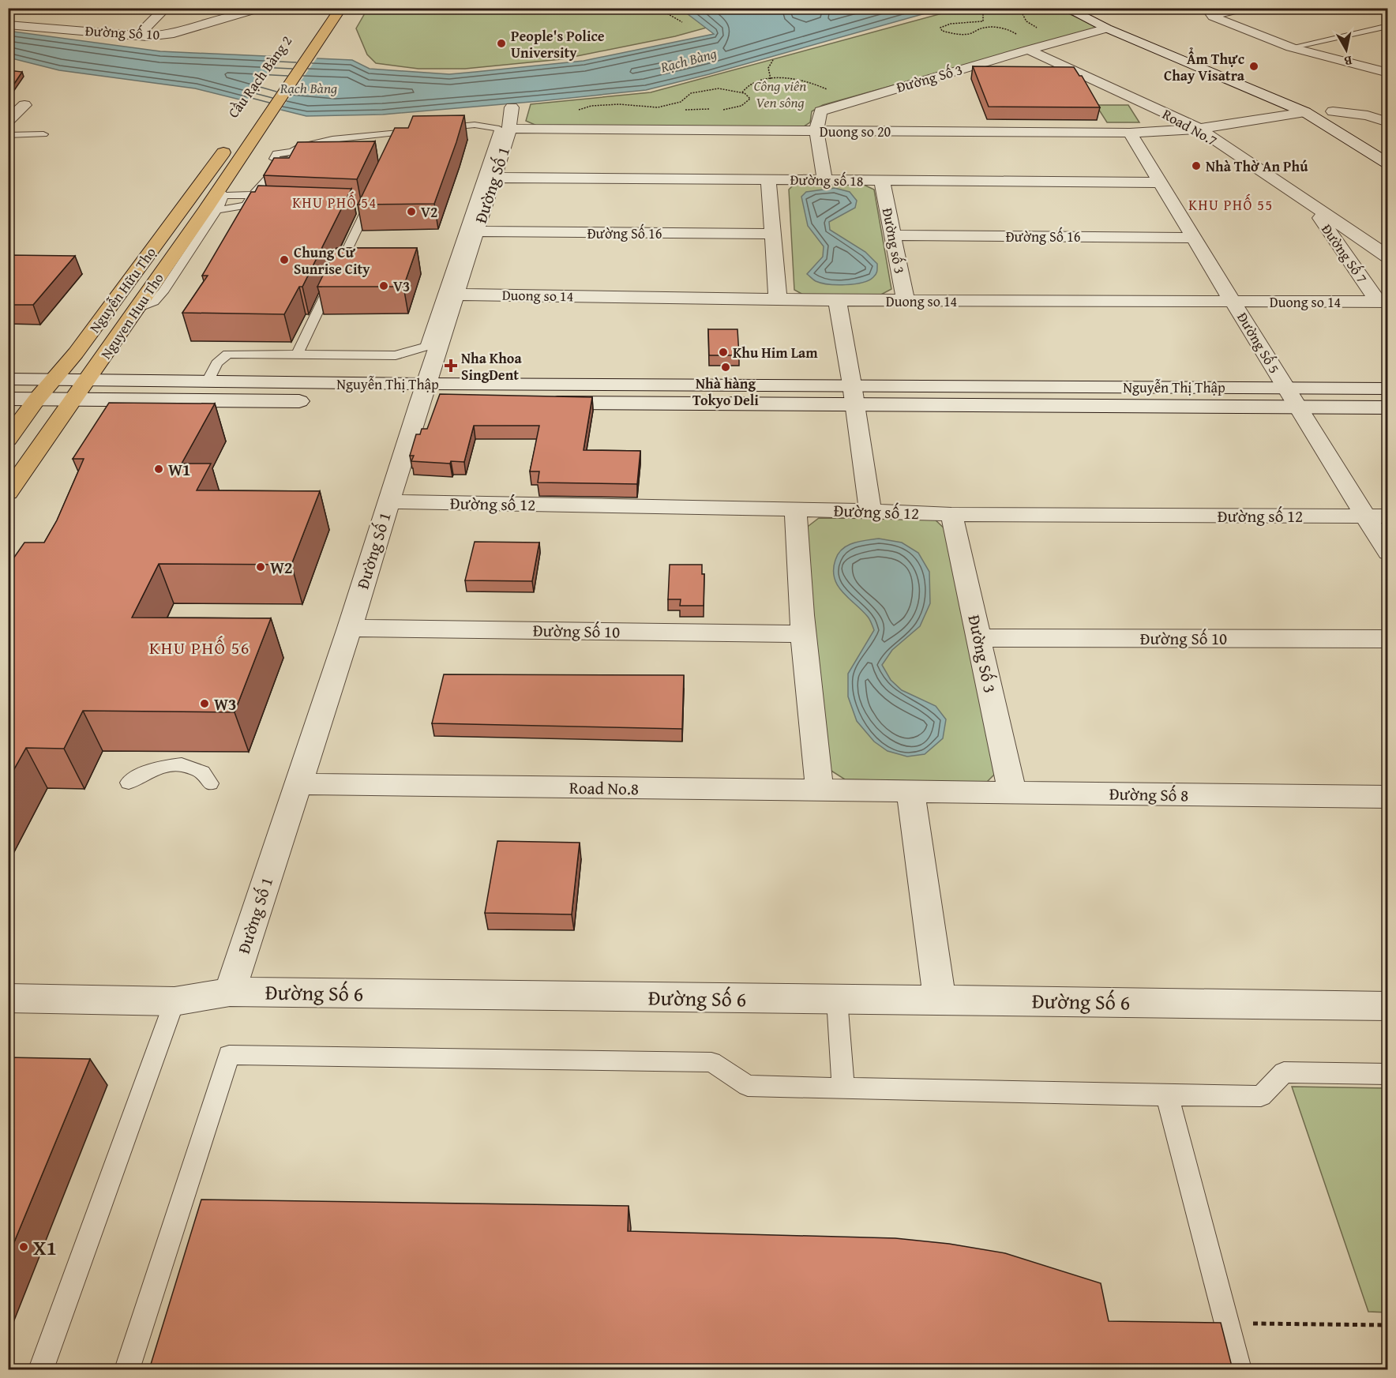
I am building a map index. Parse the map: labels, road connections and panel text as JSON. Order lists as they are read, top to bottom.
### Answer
{
  "streets": {
    "main road": ["Cầu Rạch Bàng 2", "Nguyễn Hữu Thọ", "Nguyen Huu Tho"],
    "street": [
      "Đường Số 10",
      "Đường Số 3",
      "Road No.7",
      "Duong so 20",
      "Đường số 18",
      "Đường Số 1",
      "Đường Số 16",
      "Đường số 3",
      "Đường Số 7",
      "Duong so 14",
      "Đường Số 5",
      "Nguyễn Thị Thập",
      "Đường số 12",
      "Road No.8",
      "Đường Số 8",
      "Đường Số 6"
    ]
  },
  "crossings": [
    ["Đường Số 10", "Đường Số 3"],
    ["Đường Số 10", "Đường Số 1"],
    ["Cầu Rạch Bàng 2", "Nguyen Huu Tho"],
    ["Đường Số 3", "Road No.7"],
    ["Đường Số 3", "Duong so 20"],
    ["Đường Số 3", "Đường số 18"],
    ["Đường Số 3", "Đường số 12"],
    ["Đường Số 3", "Đường Số 8"],
    ["Road No.7", "Duong so 20"],
    ["Road No.7", "Đường Số 7"],
    ["Duong so 20", "Đường Số 1"],
    ["Duong so 20", "Đường Số 5"],
    ["Đường số 18", "Đường Số 1"],
    ["Đường số 18", "Đường số 3"],
    ["Đường số 18", "Đường Số 5"],
    ["Đường Số 1", "Đường Số 16"],
    ["Đường Số 1", "Duong so 14"],
    ["Đường Số 1", "Nguyễn Thị Thập"],
    ["Đường Số 1", "Đường số 12"],
    ["Đường Số 1", "Road No.8"],
    ["Đường Số 1", "Đường Số 6"],
    ["Đường Số 16", "Đường số 3"],
    ["Đường Số 16", "Đường Số 5"],
    ["Đường số 3", "Duong so 14"],
    ["Đường Số 7", "Duong so 14"],
    ["Nguyễn Hữu Thọ", "Nguyễn Thị Thập"],
    ["Duong so 14", "Đường Số 5"],
    ["Nguyen Huu Tho", "Nguyễn Thị Thập"],
    ["Đường Số 5", "Nguyễn Thị Thập"],
    ["Đường Số 5", "Đường số 12"],
    ["Road No.8", "Đường Số 8"]
  ],
  "districts": ["KHU PHỐ 54", "KHU PHỐ 55", "KHU PHỐ 56"],
  "water": ["Rạch Bàng"],
  "parks": ["Công viên Ven sông"],
  "places": {
    "other": [
      "People's Police University",
      "Ẩm Thực Chay Visatra",
      "Nhà Thờ An Phú",
      "V2",
      "Chung Cư Sunrise City",
      "V3",
      "Khu Him Lam",
      "Nhà hàng Tokyo Deli",
      "W1",
      "W2",
      "W3",
      "X1"
    ],
    "health": ["Nha Khoa SingDent"]
  },
  "north": "bottom"
}
